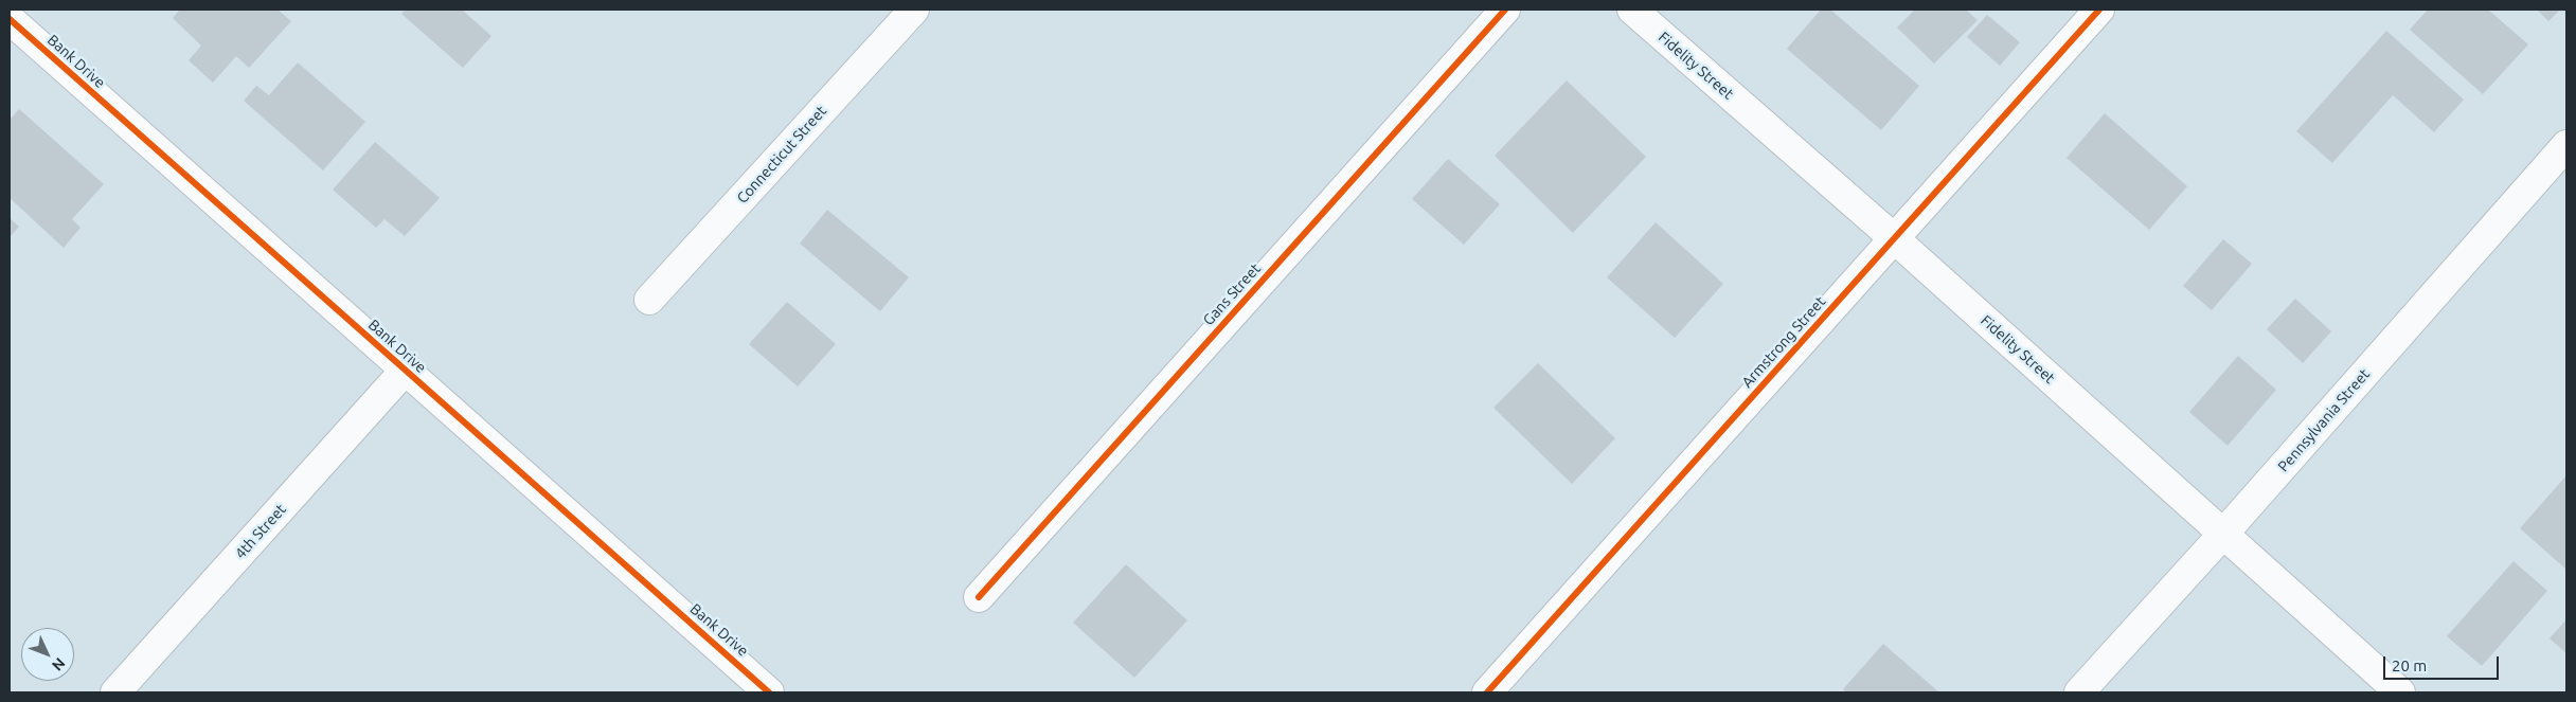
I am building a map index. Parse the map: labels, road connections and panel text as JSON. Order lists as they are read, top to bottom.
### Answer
{
  "streets": {
    "street": [
      "Bank Drive",
      "Fidelity Street",
      "Connecticut Street",
      "Gans Street",
      "Armstrong Street",
      "Pennsylvania Street",
      "4th Street"
    ]
  },
  "crossings": [
    ["Bank Drive", "4th Street"],
    ["Fidelity Street", "Armstrong Street"],
    ["Fidelity Street", "Pennsylvania Street"]
  ],
  "scale_bar": "20 m",
  "north": "bottom right"
}
